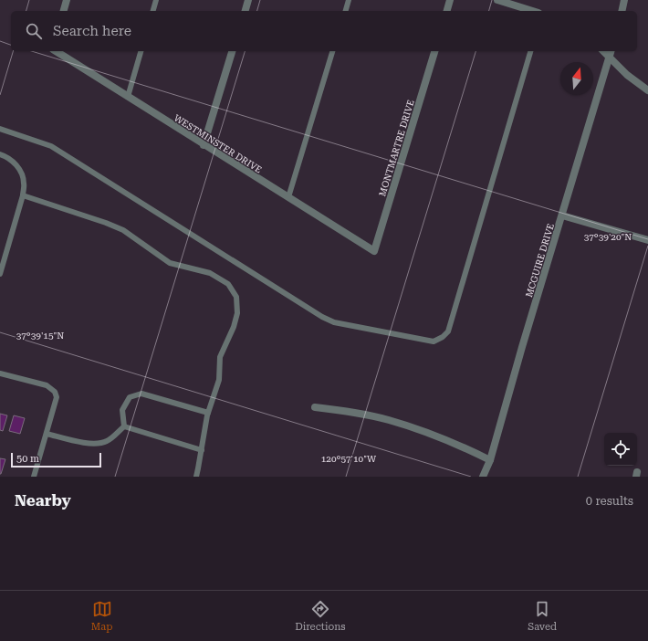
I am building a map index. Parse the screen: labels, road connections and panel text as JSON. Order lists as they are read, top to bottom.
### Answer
{
  "streets": {
    "street": ["WESTMINSTER DRIVE", "MONTMARTRE DRIVE", "MCGUIRE DRIVE"]
  },
  "crossings": [
    ["WESTMINSTER DRIVE", "MONTMARTRE DRIVE"]
  ],
  "scale_bar": "50 m",
  "north": "top",
  "page": {
    "search": "Search here",
    "scale": "50 m",
    "heading": ["Nearby", "0 results"],
    "nav": ["Map", "Directions", "Saved"]
  },
  "coordinates": ["37°39'20\"N", "37°39'15\"N", "120°57'10\"W"]
}
